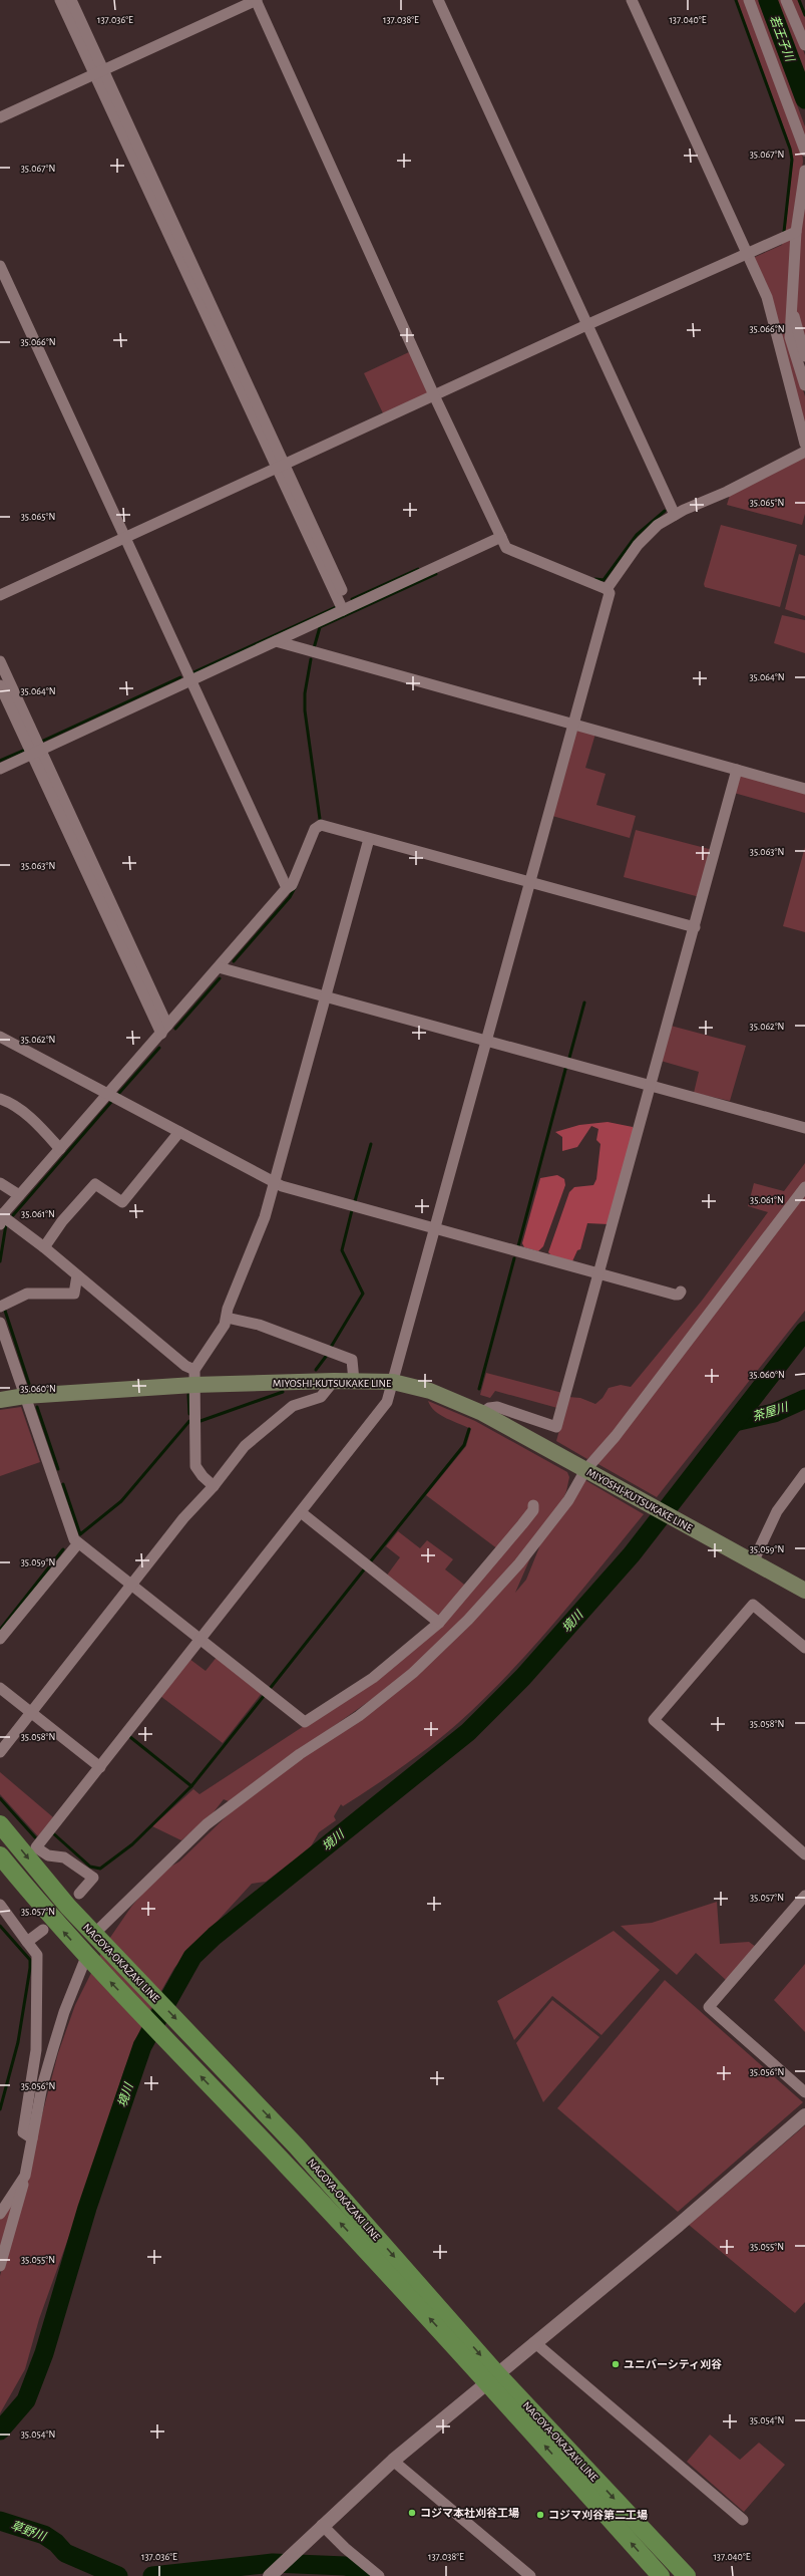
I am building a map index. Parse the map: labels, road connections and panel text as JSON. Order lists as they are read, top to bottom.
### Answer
{
  "streets": {
    "main road": ["MIYOSHI-KUTSUKAKE LINE", "NAGOYA-OKAZAKI LINE"]
  },
  "water": [
    "若王子川",
    "茶屋川",
    "境川",
    "草野川"
  ],
  "places": ["ユニバーシティ刈谷", "コジマ本社刈谷工場", "コジマ刈谷第二工場"],
  "coordinates": [
    "137.036°E",
    "137.038°E",
    "137.040°E",
    "35.067°N",
    "35.066°N",
    "35.065°N",
    "35.064°N",
    "35.063°N",
    "35.062°N",
    "35.061°N",
    "35.060°N",
    "35.059°N",
    "35.058°N",
    "35.057°N",
    "35.056°N",
    "35.055°N",
    "35.054°N"
  ]
}
